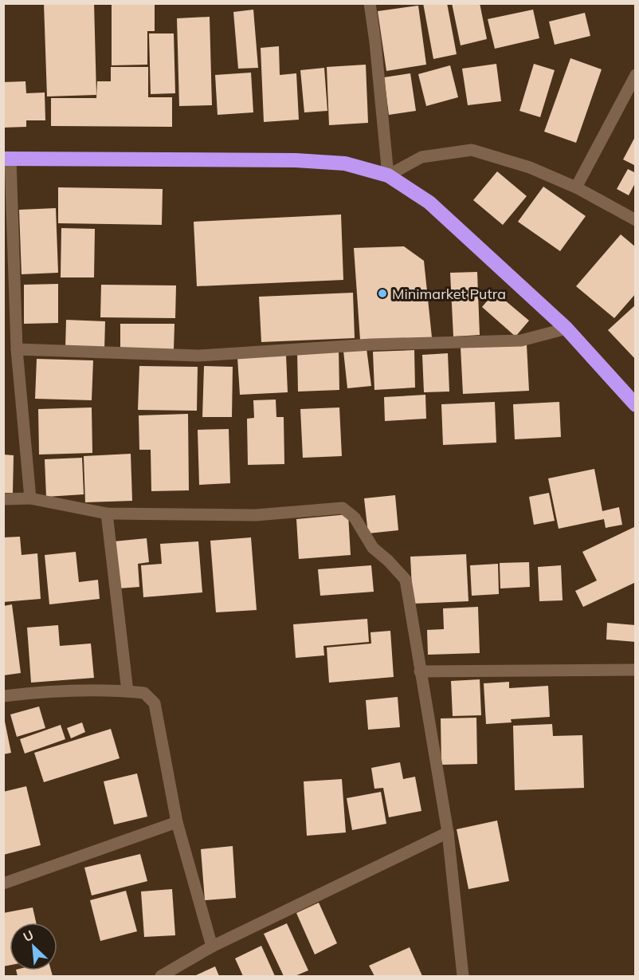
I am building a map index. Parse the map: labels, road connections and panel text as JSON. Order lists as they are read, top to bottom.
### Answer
{
  "places": ["Minimarket Putra"],
  "north": "top left"
}
